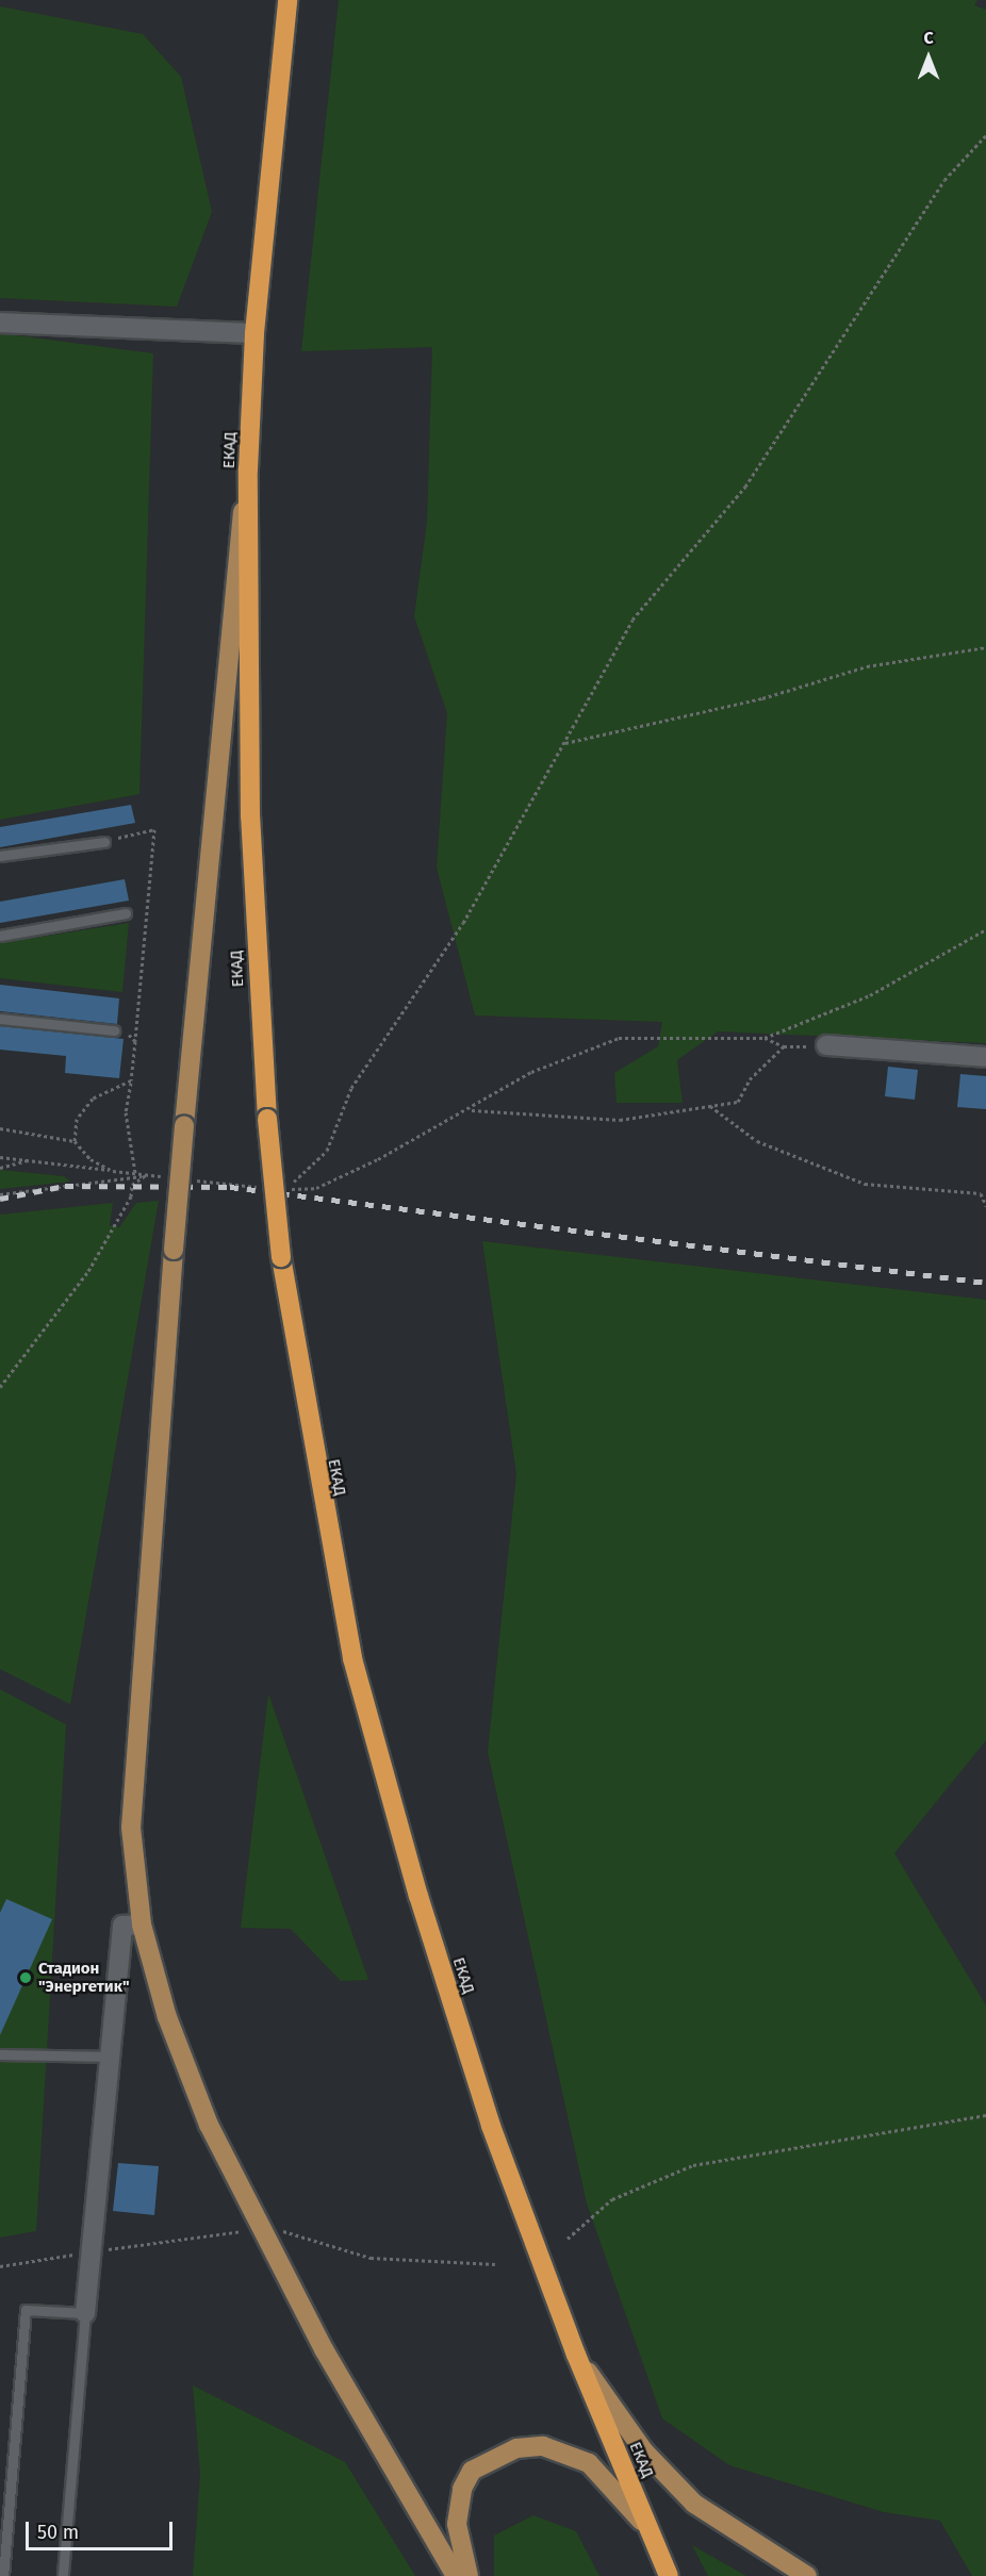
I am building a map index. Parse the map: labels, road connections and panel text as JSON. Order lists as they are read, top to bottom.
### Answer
{
  "streets": {
    "highway": ["ЕКАД"]
  },
  "places": ["Стадион \"Энергетик\""],
  "scale_bar": "50 m",
  "north": "top"
}
